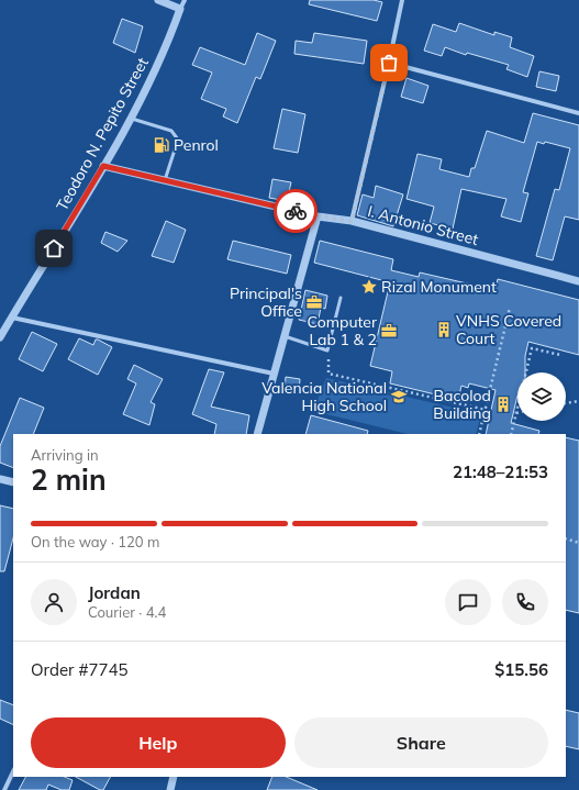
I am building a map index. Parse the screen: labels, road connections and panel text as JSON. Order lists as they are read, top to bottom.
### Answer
{
  "streets": {
    "street": ["Teodoro N. Pepito Street", "I. Antonio Street"]
  },
  "crossings": [
    ["Teodoro N. Pepito Street", "I. Antonio Street"]
  ],
  "places": {
    "fuel station": ["Penrol"],
    "place": ["Rizal Monument"],
    "office": ["Principal's Office", "Computer Lab 1 & 2"],
    "building": ["VNHS Covered Court", "Bacolod Building"],
    "school or university": ["Valencia National High School"]
  },
  "page": {
    "heading": ["2 min", "Arriving in", "21:48–21:53"],
    "panel": [
      "Jordan",
      "Courier · 4.4",
      "Order #7745",
      "$15.56"
    ],
    "bar": "On the way · 120 m",
    "buttons": ["Help", "Share"]
  }
}
